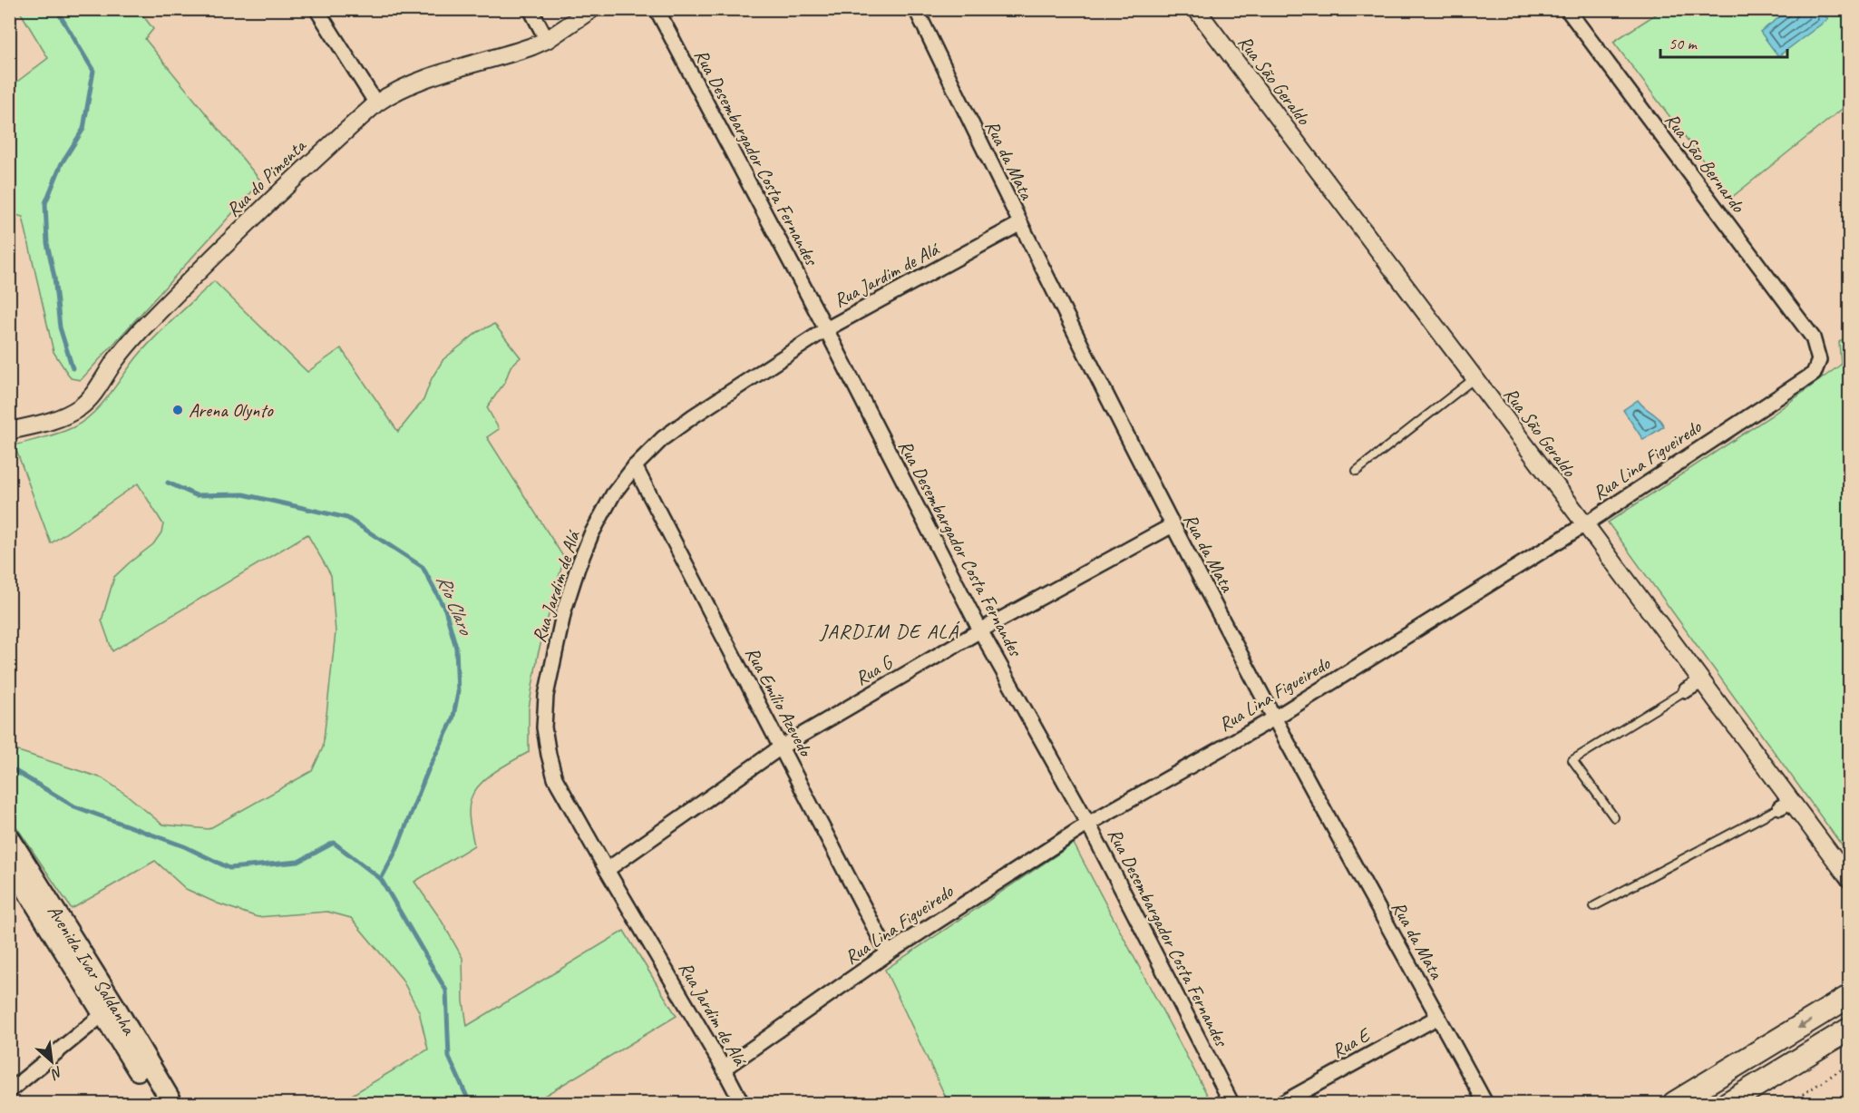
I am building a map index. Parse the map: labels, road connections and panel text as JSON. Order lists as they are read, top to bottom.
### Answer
{
  "streets": {
    "main road": ["Avenida Ivar Saldanha"],
    "street": [
      "Rua São Geraldo",
      "Rua Desembargador Costa Fernandes",
      "Rua da Mata",
      "Rua São Bernardo",
      "Rua do Pimenta",
      "Rua Jardim de Alá",
      "Rua Lina Figueiredo",
      "Rua G",
      "Rua Emílio Azevedo",
      "Rua E"
    ]
  },
  "crossings": [
    ["Rua São Geraldo", "Rua Lina Figueiredo"],
    ["Rua Desembargador Costa Fernandes", "Rua Jardim de Alá"],
    ["Rua Desembargador Costa Fernandes", "Rua Lina Figueiredo"],
    ["Rua Desembargador Costa Fernandes", "Rua G"],
    ["Rua da Mata", "Rua Jardim de Alá"],
    ["Rua da Mata", "Rua Lina Figueiredo"],
    ["Rua da Mata", "Rua G"],
    ["Rua da Mata", "Rua E"],
    ["Rua São Bernardo", "Rua Lina Figueiredo"],
    ["Rua Jardim de Alá", "Rua Lina Figueiredo"],
    ["Rua Jardim de Alá", "Rua G"],
    ["Rua Jardim de Alá", "Rua Emílio Azevedo"],
    ["Rua Lina Figueiredo", "Rua Emílio Azevedo"],
    ["Rua G", "Rua Emílio Azevedo"]
  ],
  "districts": ["JARDIM DE ALÁ"],
  "water": ["Rio Claro"],
  "places": ["Arena Olynto"],
  "scale_bar": "50 m",
  "north": "bottom right"
}
